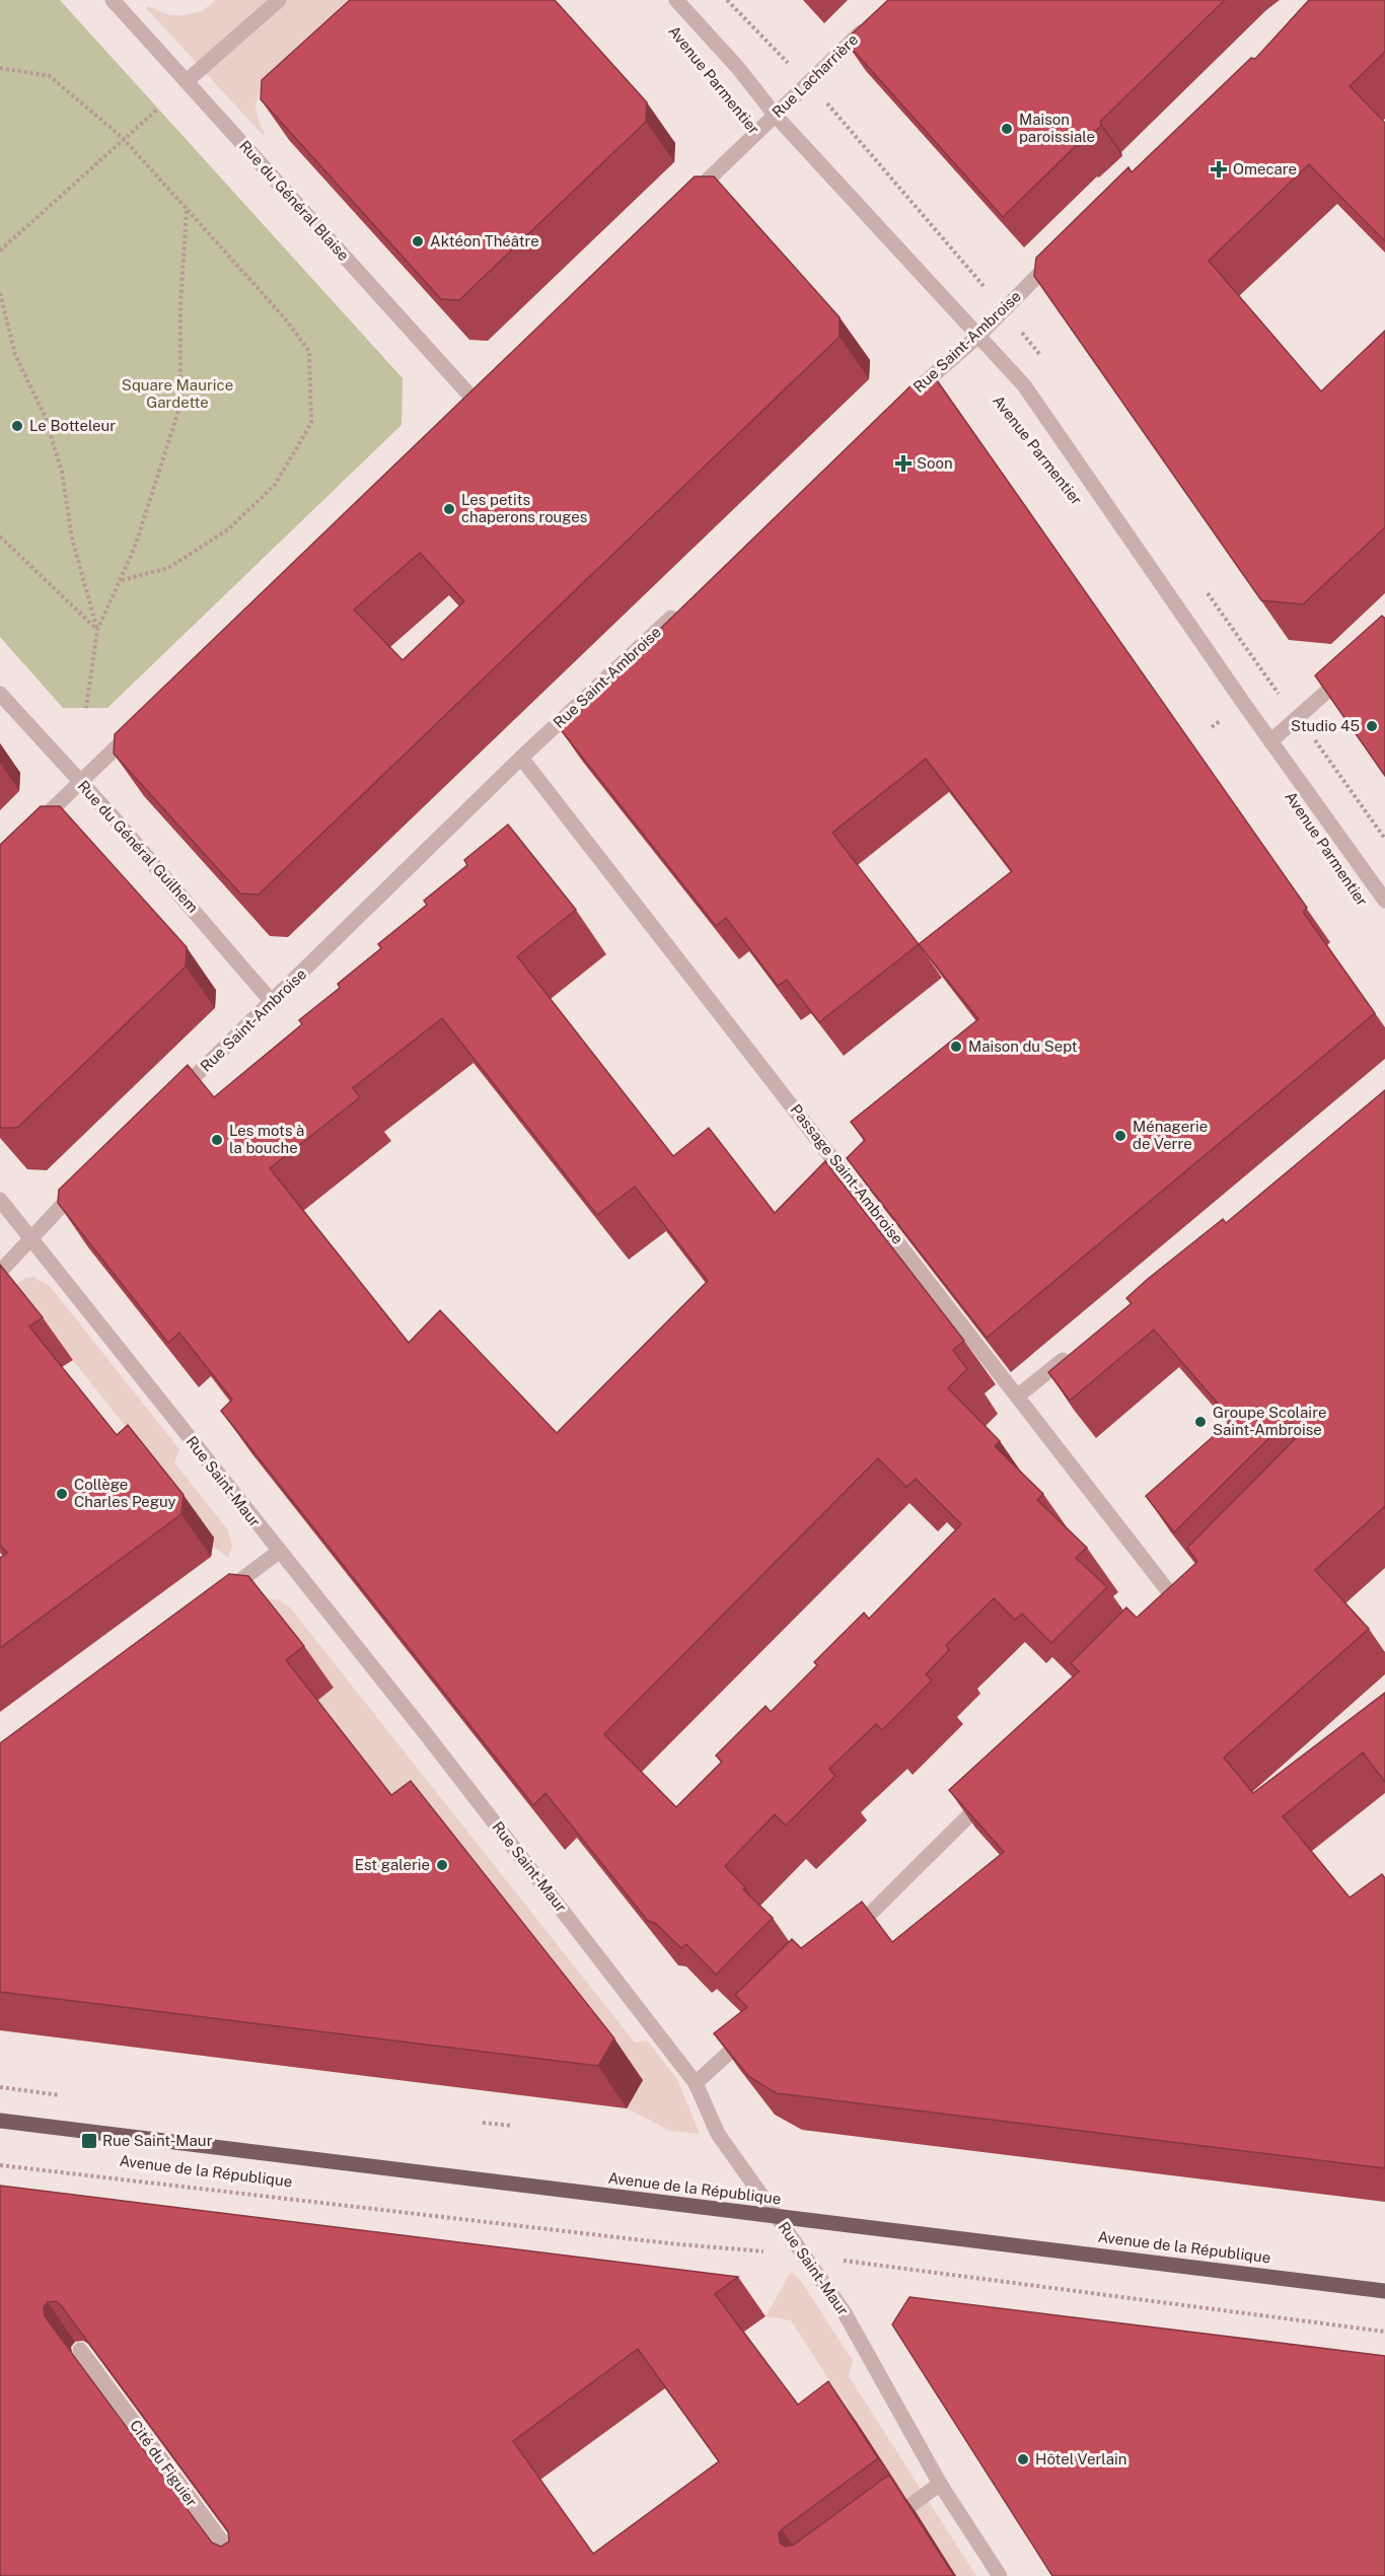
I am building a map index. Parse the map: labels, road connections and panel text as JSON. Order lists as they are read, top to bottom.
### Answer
{
  "streets": {
    "main road": ["Avenue de la République"],
    "street": [
      "Rue Lacharrière",
      "Avenue Parmentier",
      "Rue du Général Blaise",
      "Rue Saint-Ambroise",
      "Rue du Général Guilhem",
      "Passage Saint-Ambroise",
      "Rue Saint-Maur",
      "Cité du Figuier"
    ]
  },
  "crossings": [
    ["Rue Lacharrière", "Avenue Parmentier"],
    ["Avenue Parmentier", "Rue Saint-Ambroise"],
    ["Rue Saint-Ambroise", "Rue du Général Guilhem"],
    ["Rue Saint-Ambroise", "Passage Saint-Ambroise"],
    ["Rue Saint-Maur", "Avenue de la République"]
  ],
  "parks": ["Square Maurice Gardette"],
  "places": {
    "other": [
      "Maison paroissiale",
      "Aktéon Théâtre",
      "Le Botteleur",
      "Les petits chaperons rouges",
      "Studio 45",
      "Maison du Sept",
      "Ménagerie de Verre",
      "Les mots à la bouche",
      "Groupe Scolaire Saint-Ambroise",
      "Collège Charles Peguy",
      "Est galerie",
      "Hôtel Verlain"
    ],
    "health": ["Omecare", "Soon"],
    "transit": ["Rue Saint-Maur"]
  }
}
